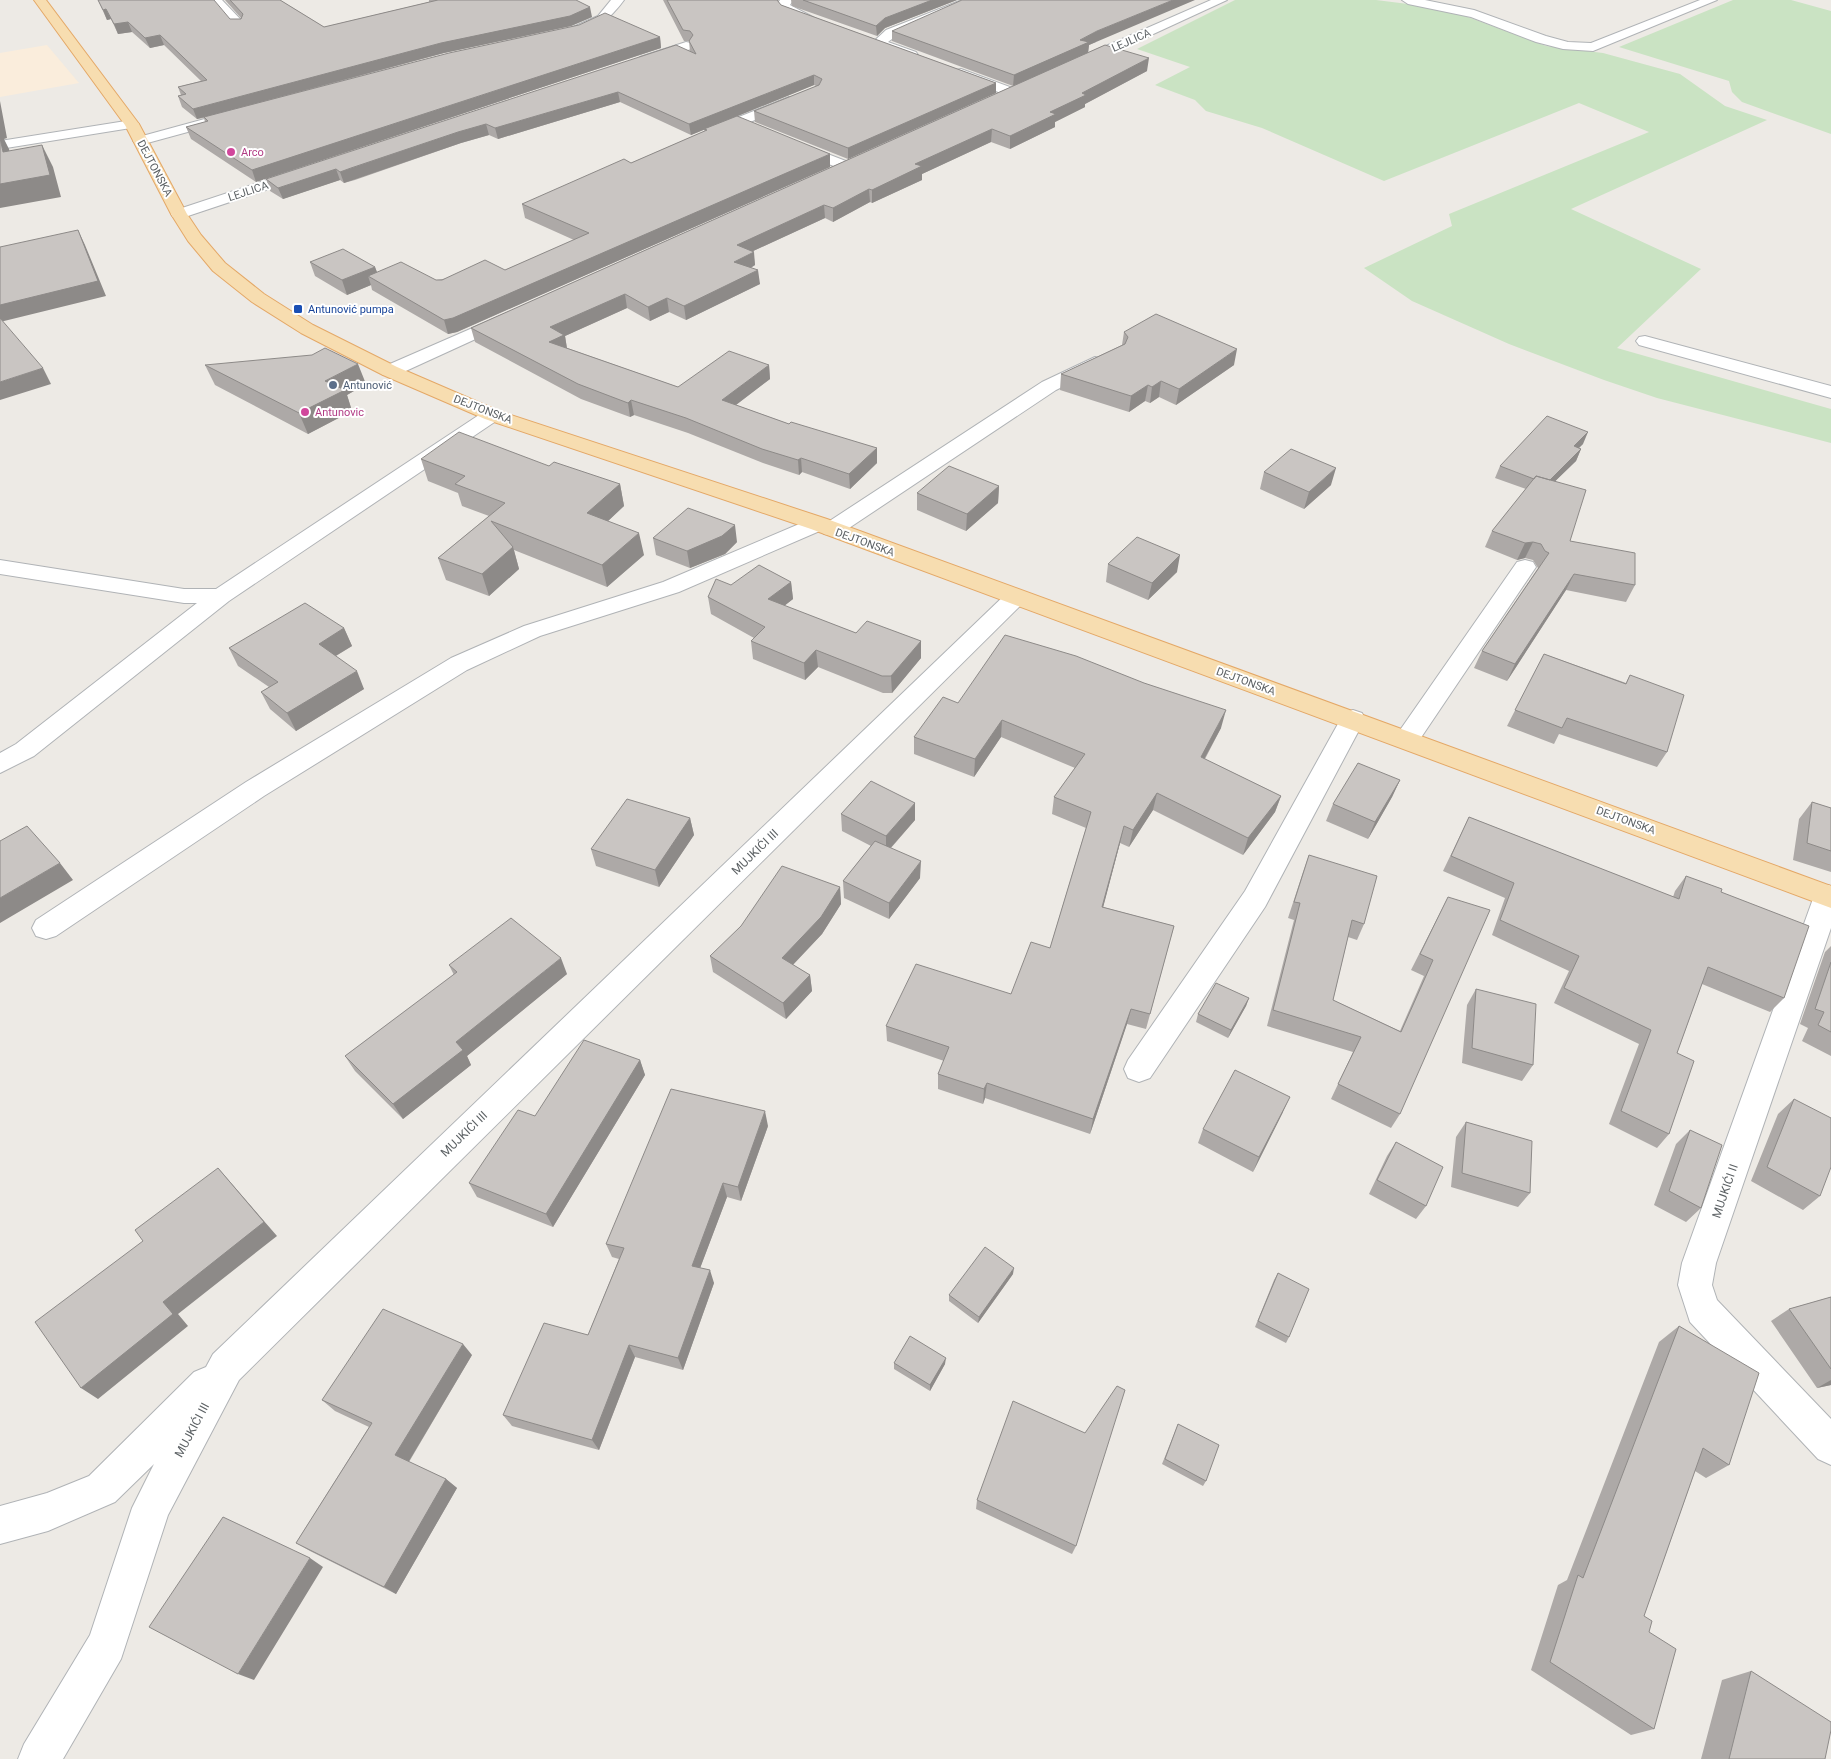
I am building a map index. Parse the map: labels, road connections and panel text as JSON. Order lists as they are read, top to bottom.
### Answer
{
  "streets": {
    "main road": ["DEJTONSKA"],
    "street": ["LEJLICA", "MUJKIĆI III", "MUJKIĆI II"]
  },
  "crossings": [
    ["LEJLICA", "DEJTONSKA"],
    ["DEJTONSKA", "MUJKIĆI III"],
    ["DEJTONSKA", "MUJKIĆI II"]
  ],
  "places": {
    "other": ["Arco", "Antunović", "Antunovic"],
    "transit": ["Antunović pumpa"]
  }
}
